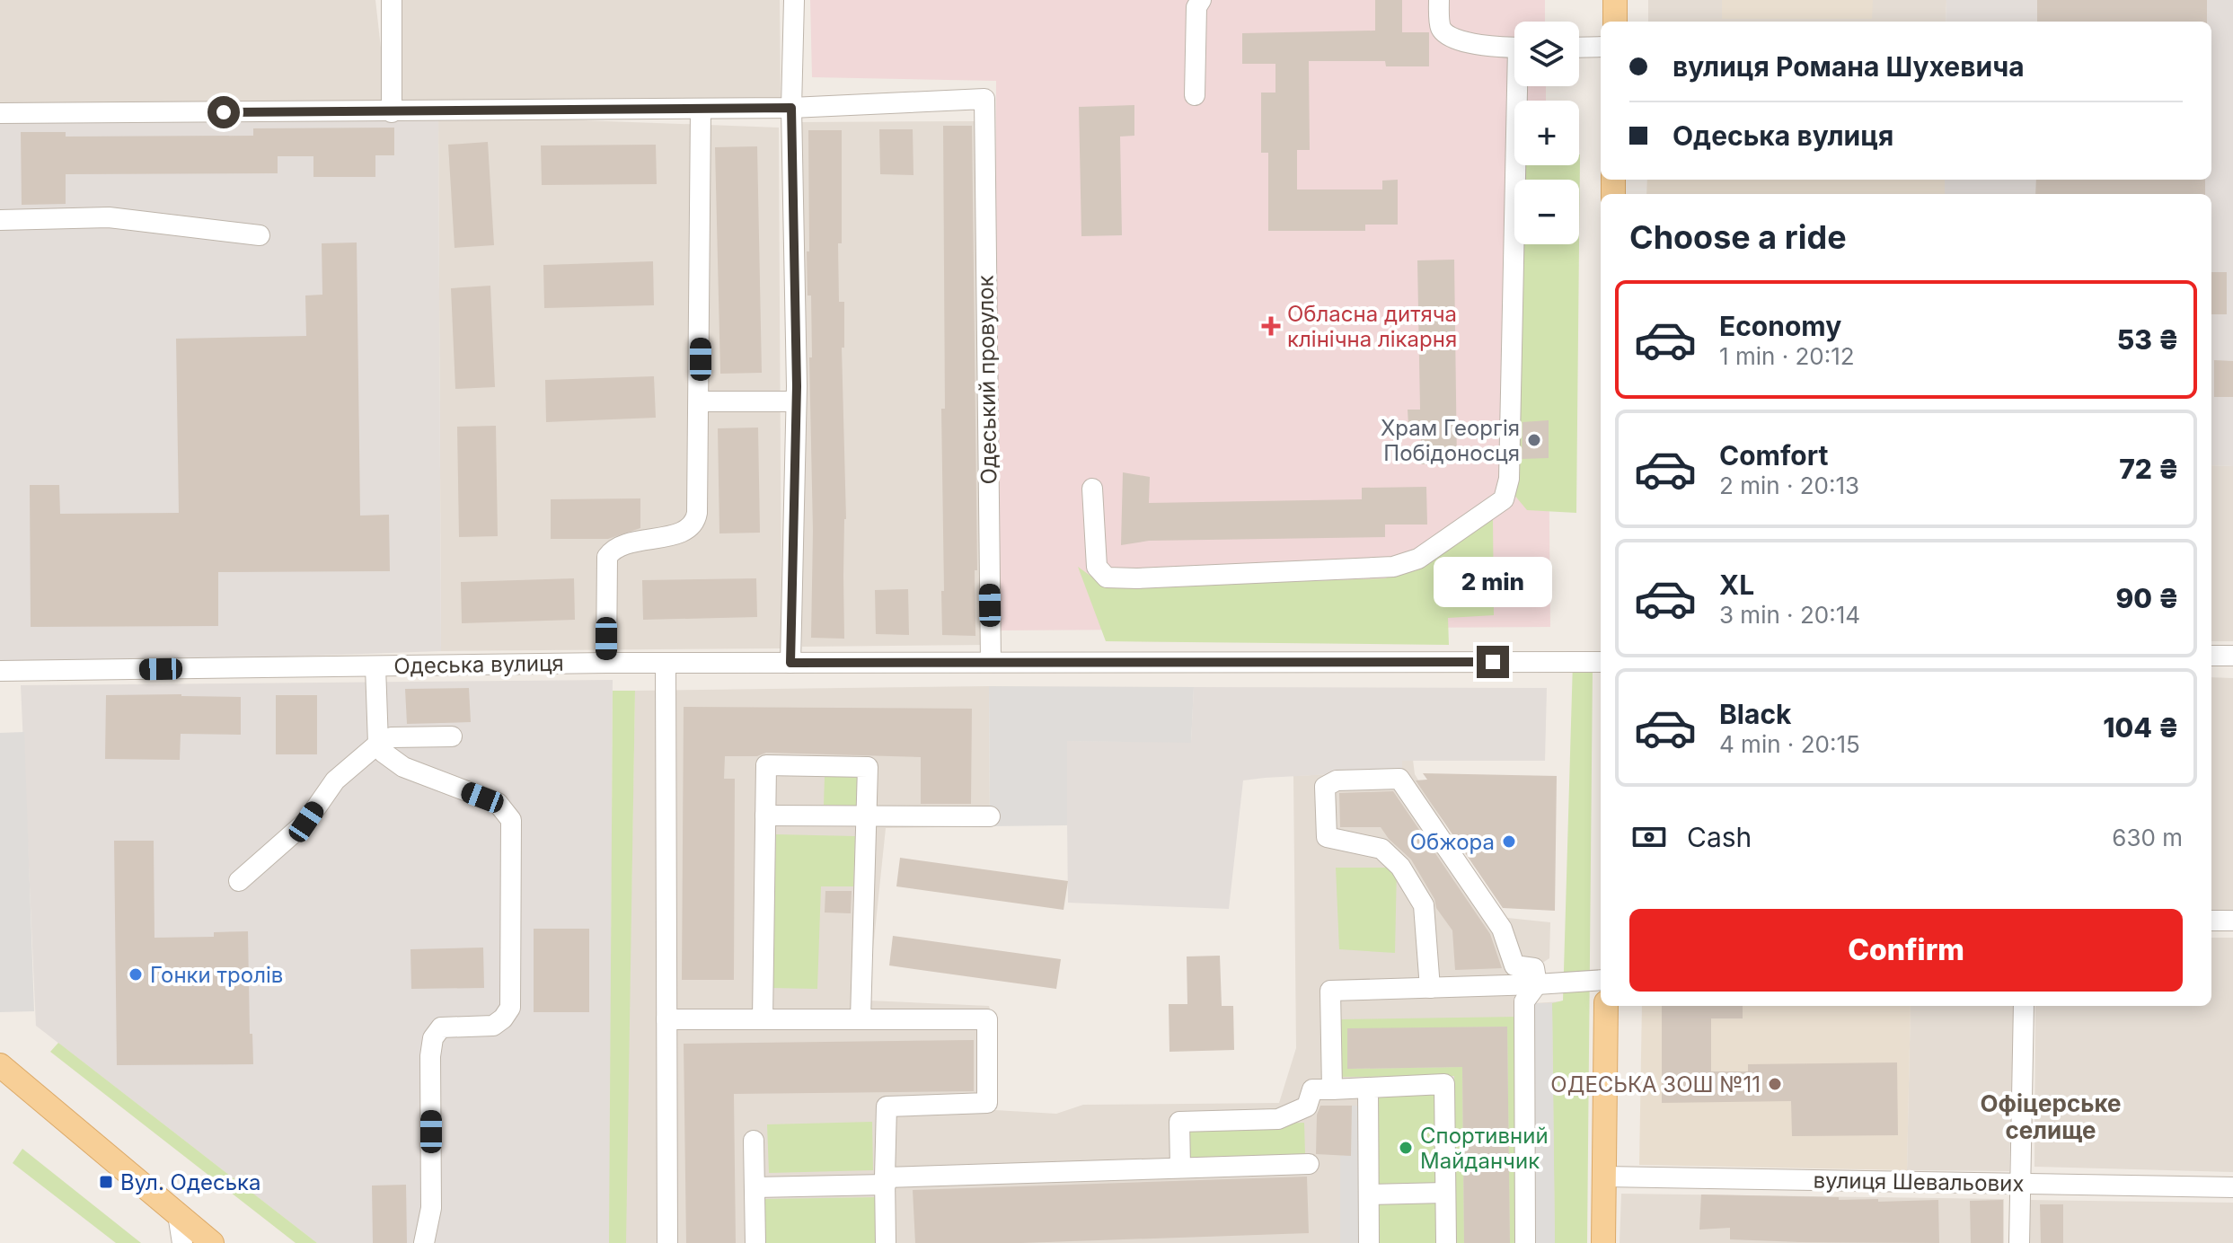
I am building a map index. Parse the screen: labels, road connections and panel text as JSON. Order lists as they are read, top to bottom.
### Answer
{
  "streets": {
    "street": ["Одеський провулок", "Одеська вулиця", "вулиця Шевальових"]
  },
  "crossings": [
    ["Одеський провулок", "Одеська вулиця"]
  ],
  "districts": ["Офіцерське селище"],
  "places": {
    "health": ["Обласна дитяча клінічна лікарня"],
    "other": [
      "Храм Георгія Побідоносця",
      "Обжора",
      "Гонки тролів",
      "ОДЕСЬКА ЗОШ №11",
      "Спортивний Майданчик"
    ],
    "transit": ["Вул. Одеська"]
  },
  "page": {
    "map_buttons": ["+", "−"],
    "banner": ["вулиця Романа Шухевича", "Одеська вулиця"],
    "heading": "Choose a ride",
    "list": [
      {
        "name": "Economy",
        "note": "1 min · 20:12",
        "value": "53 ₴"
      },
      {
        "name": "Comfort",
        "note": "2 min · 20:13",
        "value": "72 ₴"
      },
      {
        "name": "XL",
        "note": "3 min · 20:14",
        "value": "90 ₴"
      },
      {
        "name": "Black",
        "note": "4 min · 20:15",
        "value": "104 ₴"
      }
    ],
    "bubble": "2 min",
    "pay": ["Cash", "630 m"],
    "buttons": "Confirm"
  }
}
